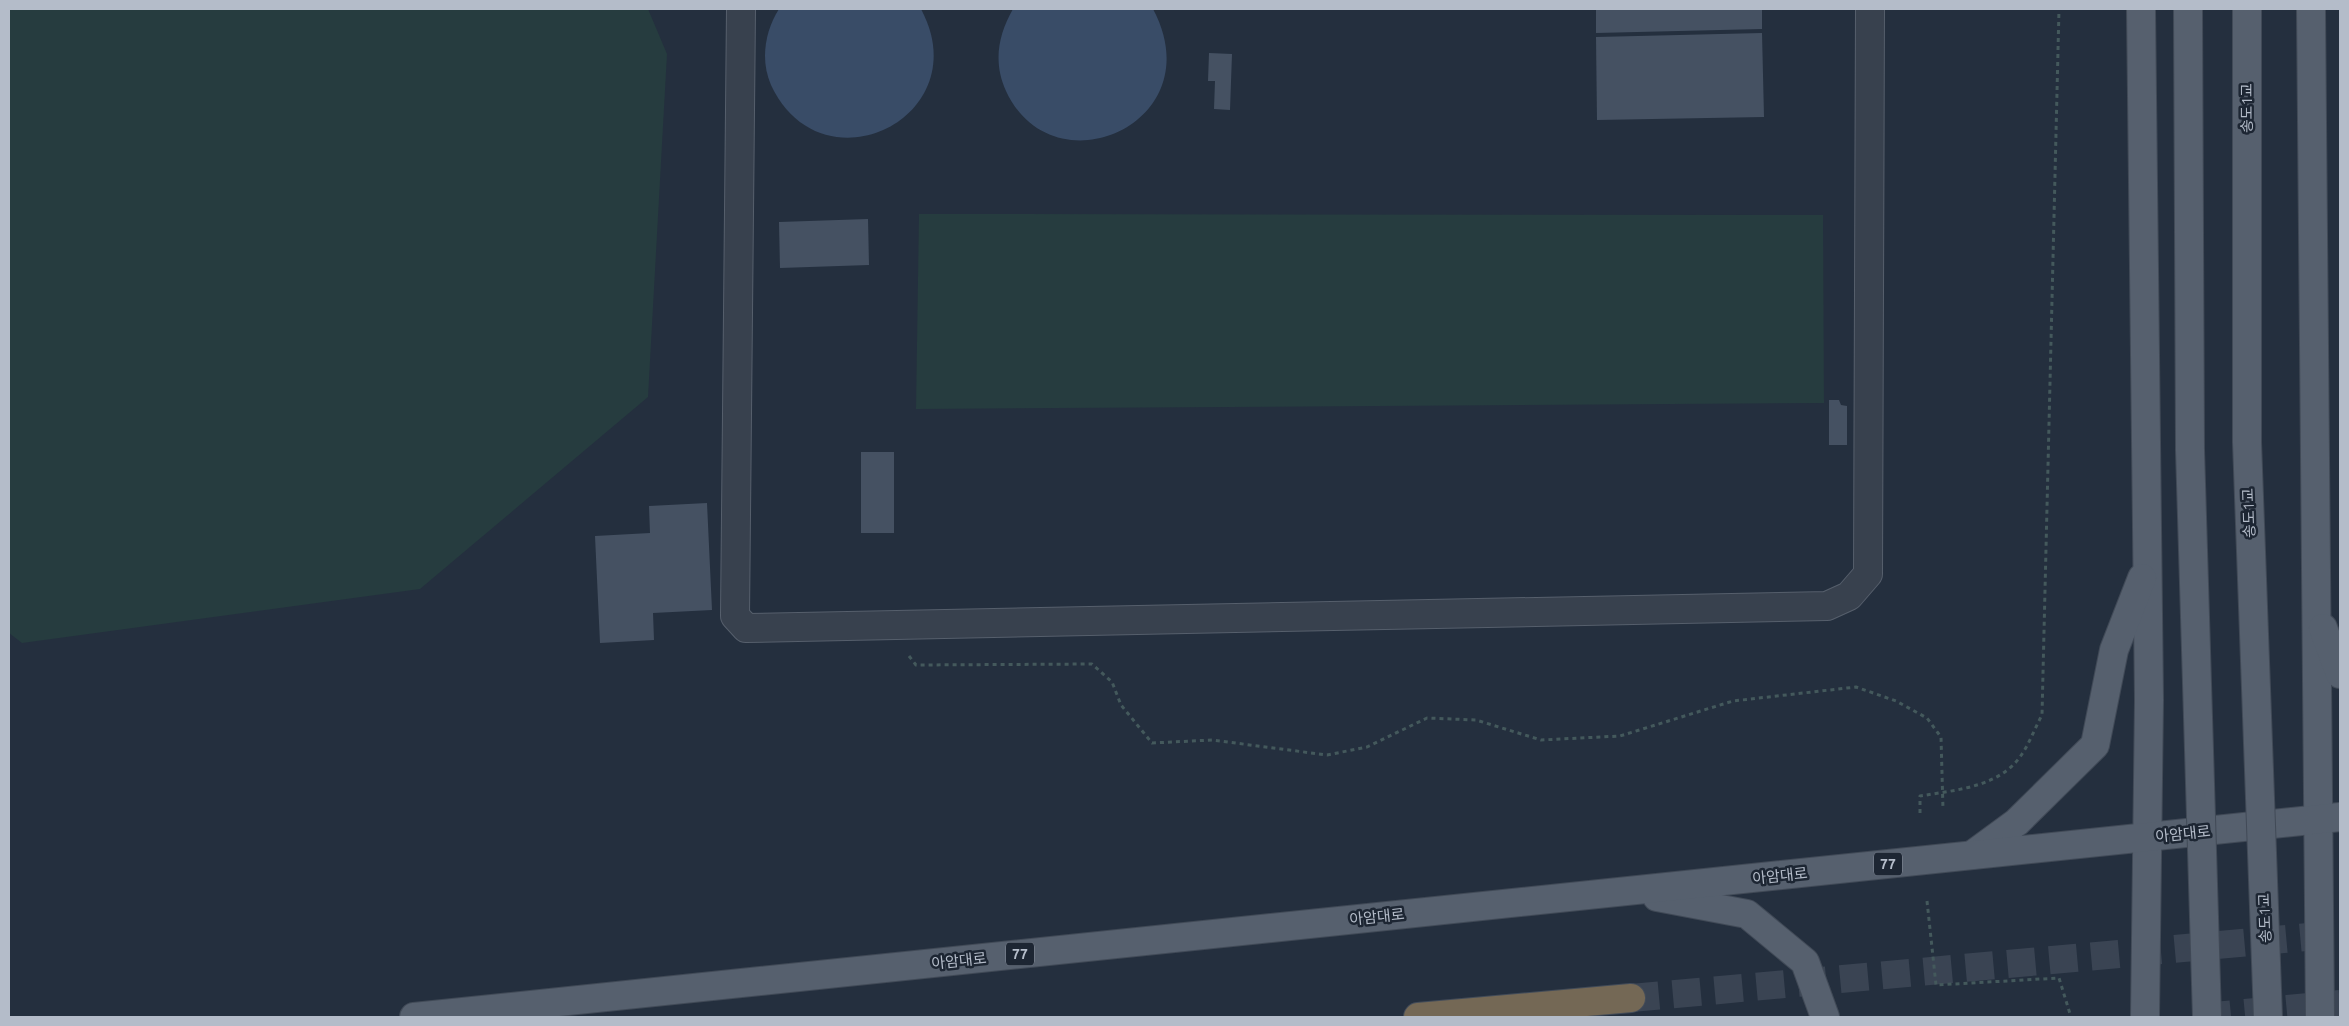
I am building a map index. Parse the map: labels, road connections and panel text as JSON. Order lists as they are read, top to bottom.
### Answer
{
  "streets": {
    "main road": ["송도1교", "아암대로", "77"]
  }
}
